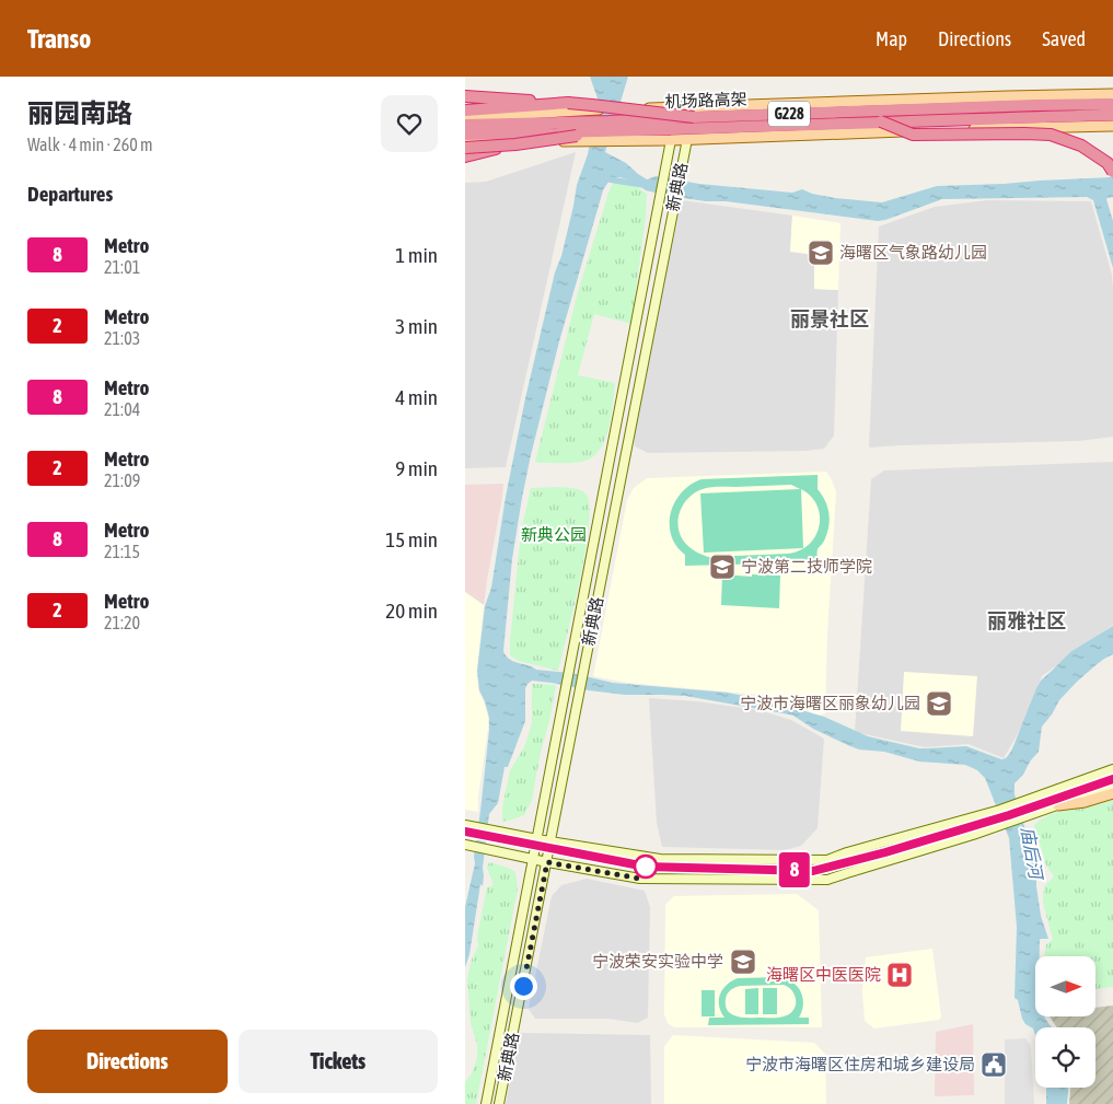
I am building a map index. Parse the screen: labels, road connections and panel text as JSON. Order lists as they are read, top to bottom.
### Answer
{
  "streets": {
    "highway": ["机场路高架", "G228"],
    "main road": ["新典路"]
  },
  "districts": ["丽景社区", "丽雅社区"],
  "water": ["庙后河"],
  "parks": ["新典公园"],
  "places": {
    "school or university": [
      "海曙区气象路幼儿园",
      "宁波第二技师学院",
      "宁波市海曙区丽象幼儿园",
      "宁波荣安实验中学"
    ],
    "hospital": ["海曙区中医医院"],
    "public building": ["宁波市海曙区住房和城乡建设局"]
  },
  "lines": ["metro line 8"],
  "north": "right",
  "page": {
    "header": "Transo",
    "nav": ["Map", "Directions", "Saved"],
    "heading": [
      ["丽园南路", "Walk · 4 min · 260 m"],
      "Departures"
    ],
    "on_map": "8",
    "list": [
      {
        "mark": "8",
        "name": "Metro",
        "note": "21:01",
        "value": "1 min"
      },
      {
        "mark": "2",
        "name": "Metro",
        "note": "21:03",
        "value": "3 min"
      },
      {
        "mark": "8",
        "name": "Metro",
        "note": "21:04",
        "value": "4 min"
      },
      {
        "mark": "2",
        "name": "Metro",
        "note": "21:09",
        "value": "9 min"
      },
      {
        "mark": "8",
        "name": "Metro",
        "note": "21:15",
        "value": "15 min"
      },
      {
        "mark": "2",
        "name": "Metro",
        "note": "21:20",
        "value": "20 min"
      }
    ],
    "buttons": ["Directions", "Tickets"]
  }
}
